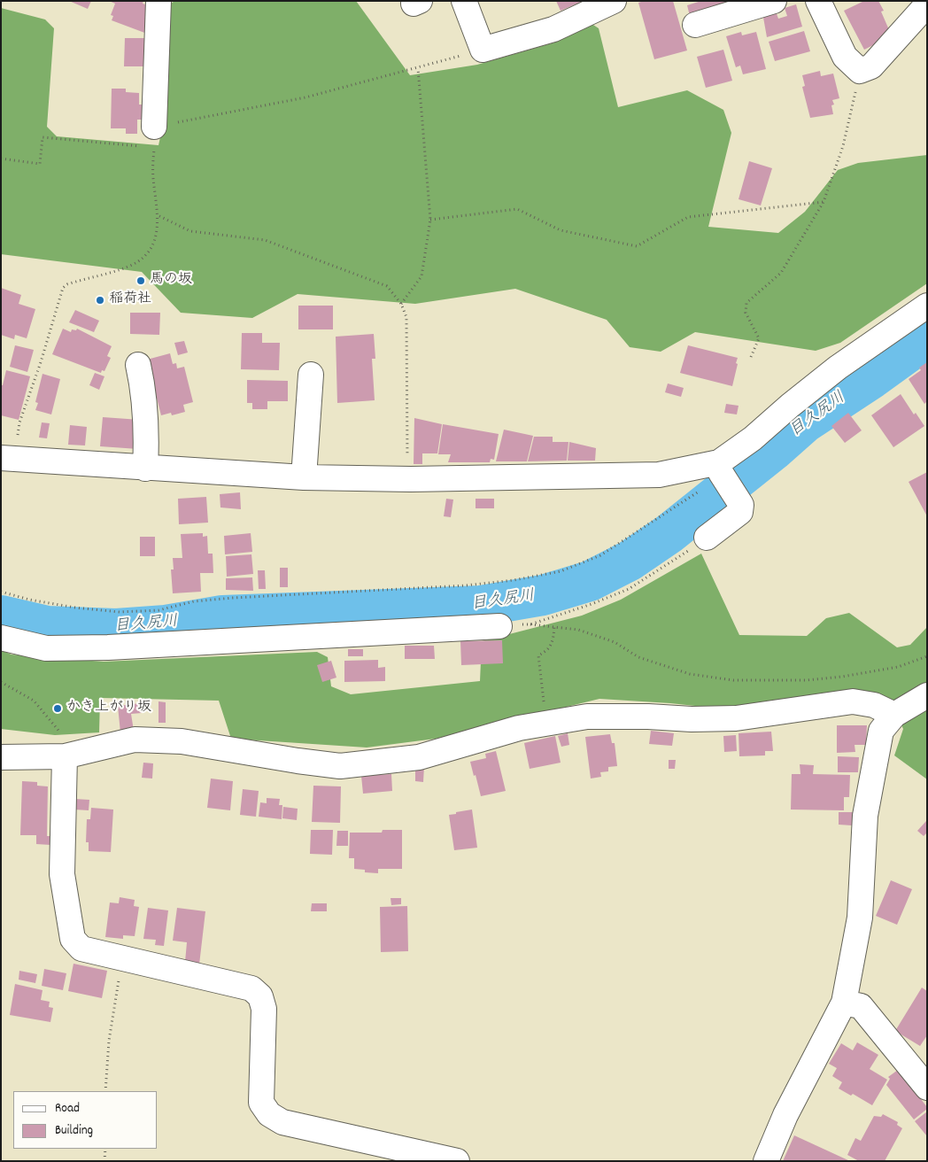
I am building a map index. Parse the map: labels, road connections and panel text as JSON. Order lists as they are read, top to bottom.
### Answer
{
  "water": ["目久尻川"],
  "places": ["馬の坂", "稲荷社", "かき上がり坂"],
  "legend": ["Road", "Building"]
}
